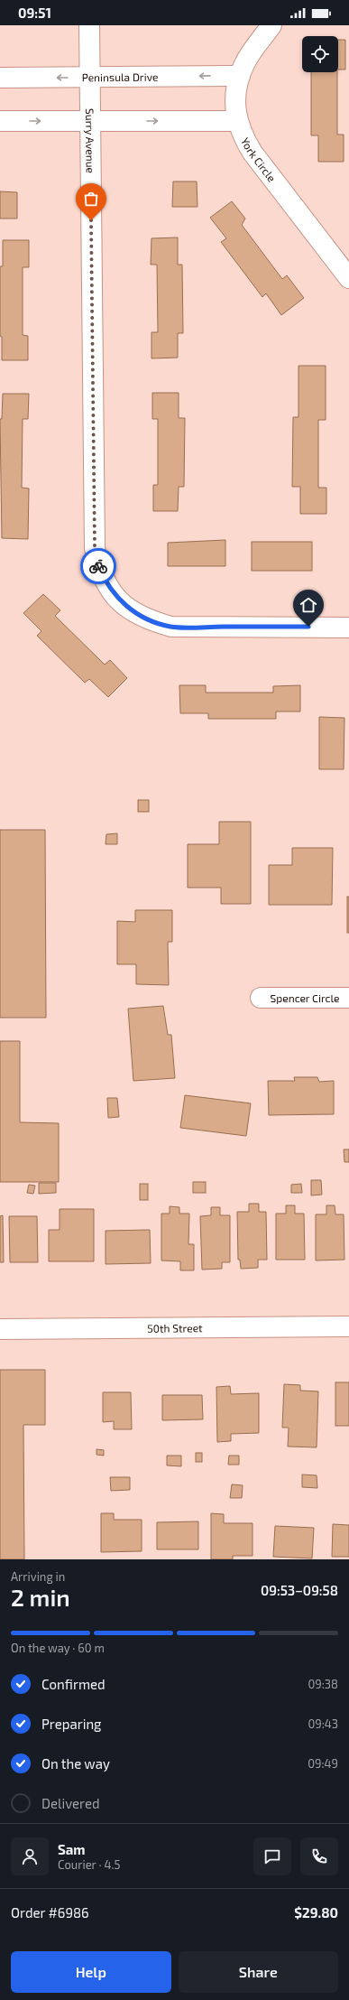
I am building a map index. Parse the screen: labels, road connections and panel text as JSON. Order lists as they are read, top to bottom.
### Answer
{
  "streets": {
    "street": [
      "Peninsula Drive",
      "Surry Avenue",
      "York Circle",
      "Spencer Circle",
      "50th Street"
    ]
  },
  "crossings": [
    ["Peninsula Drive", "Surry Avenue"],
    ["Peninsula Drive", "York Circle"]
  ],
  "page": {
    "status": "09:51",
    "heading": ["2 min", "Arriving in", "09:53–09:58"],
    "panel": [
      "Sam",
      "Courier · 4.5",
      "Order #6986",
      "$29.80"
    ],
    "bar": "On the way · 60 m",
    "list": [
      ["Confirmed", "09:38"],
      ["Preparing", "09:43"],
      ["On the way", "09:49"],
      "Delivered"
    ],
    "buttons": ["Help", "Share"]
  }
}
